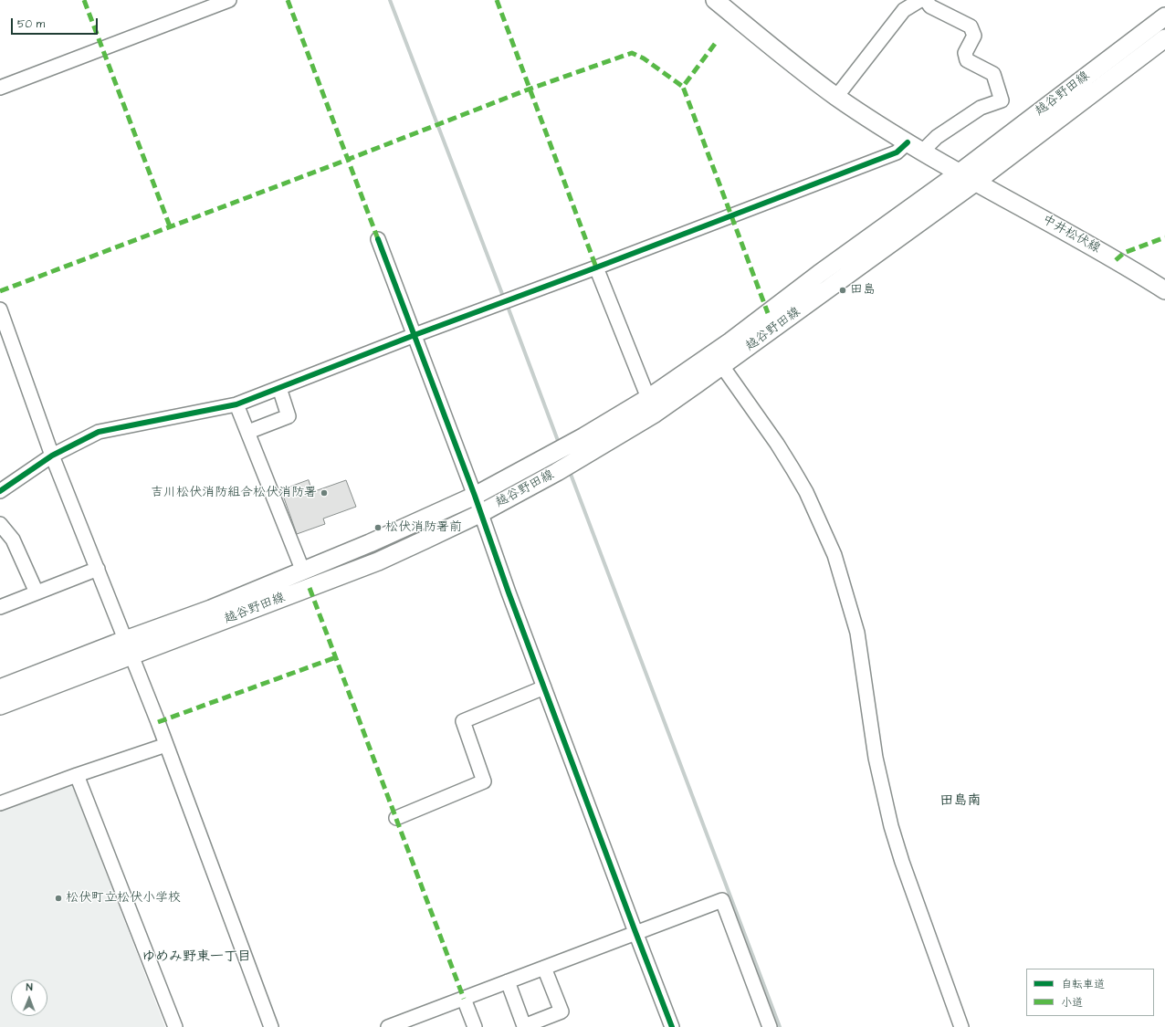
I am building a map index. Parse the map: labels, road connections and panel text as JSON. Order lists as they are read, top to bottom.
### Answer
{
  "streets": {
    "main road": ["越谷野田線", "中井松伏線"]
  },
  "crossings": [
    ["越谷野田線", "中井松伏線"]
  ],
  "districts": ["田島南", "ゆめみ野東一丁目"],
  "places": [
    "田島",
    "吉川松伏消防組合松伏消防署",
    "松伏消防署前",
    "松伏町立松伏小学校"
  ],
  "legend": ["自転車道", "小道"],
  "scale_bar": "50 m",
  "north": "top"
}
